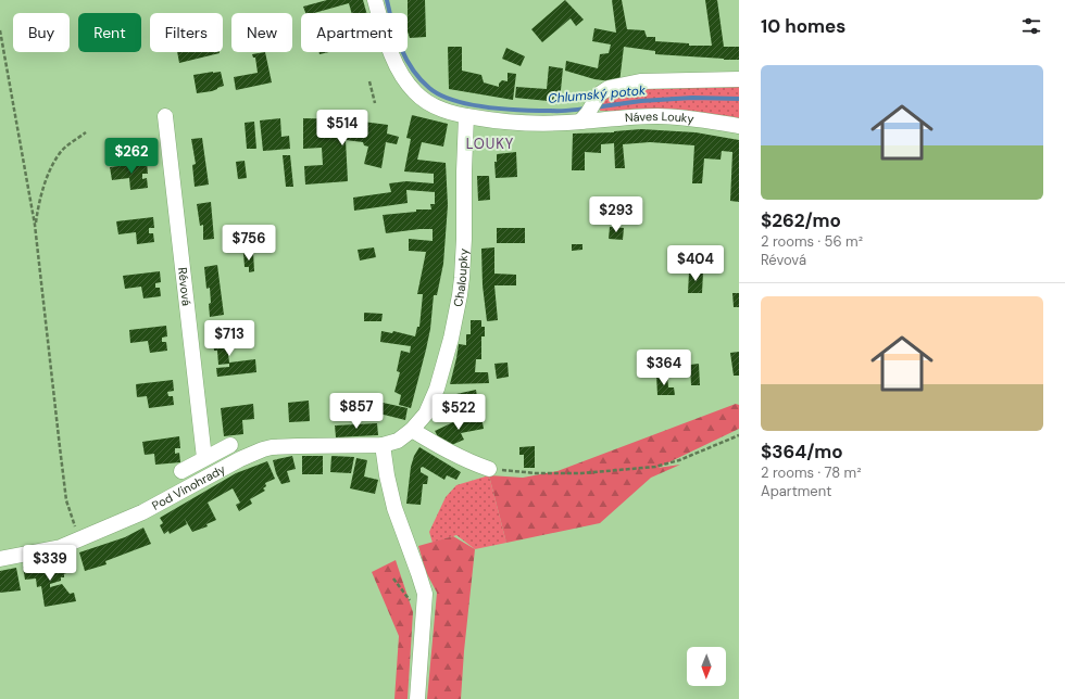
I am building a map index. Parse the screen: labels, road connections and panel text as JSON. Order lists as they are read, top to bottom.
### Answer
{
  "streets": {
    "street": [
      "Náves Louky",
      "Chaloupky",
      "Révová",
      "Pod Vinohrady"
    ]
  },
  "crossings": [
    ["Náves Louky", "Chaloupky"],
    ["Chaloupky", "Pod Vinohrady"]
  ],
  "districts": ["LOUKY"],
  "water": ["Chlumský potok"],
  "north": "bottom",
  "page": {
    "heading": "10 homes",
    "chip": [
      "Buy",
      "Rent",
      "Filters",
      "New",
      "Apartment"
    ],
    "list": [
      {
        "name": "$262/mo",
        "note": "2 rooms · 56 m² · Révová"
      },
      {
        "name": "$364/mo",
        "note": "2 rooms · 78 m² · Apartment"
      }
    ],
    "price": [
      "$514",
      "$262",
      "$293",
      "$756",
      "$404",
      "$713",
      "$364",
      "$857",
      "$522",
      "$339"
    ]
  }
}
